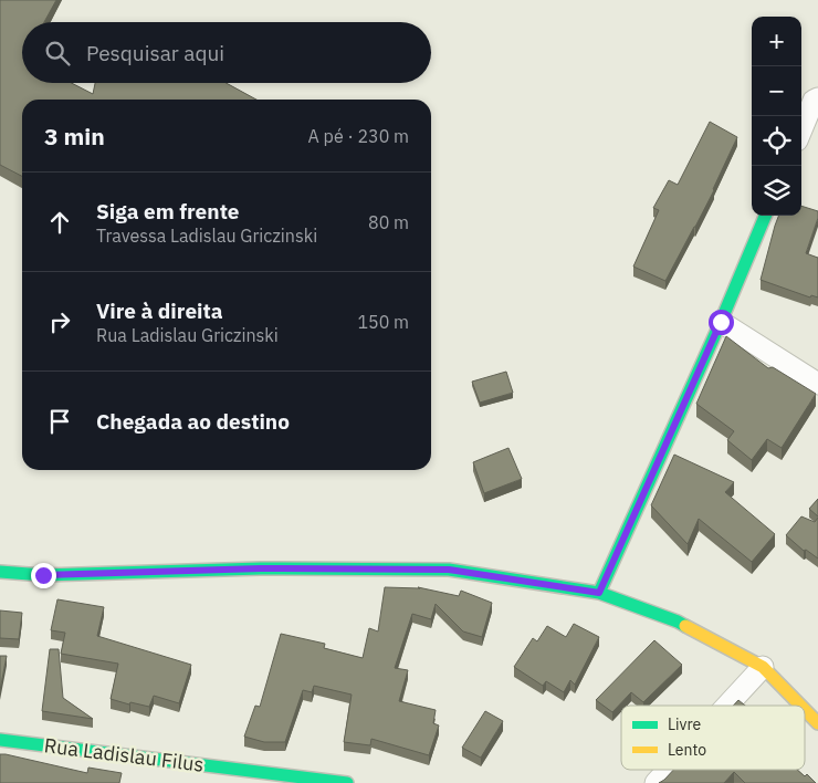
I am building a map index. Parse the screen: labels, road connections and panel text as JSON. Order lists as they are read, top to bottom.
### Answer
{
  "streets": {
    "main road": ["Rua Ladislau Filus"]
  },
  "legend": ["Livre", "Lento"],
  "page": {
    "map_buttons": ["+", "−"],
    "search": "Pesquisar aqui",
    "heading": ["3 min", "A pé · 230 m"],
    "list": [
      ["Siga em frente", "Travessa Ladislau Griczinski", "80 m"],
      ["Vire à direita", "Rua Ladislau Griczinski", "150 m"],
      "Chegada ao destino"
    ]
  }
}
